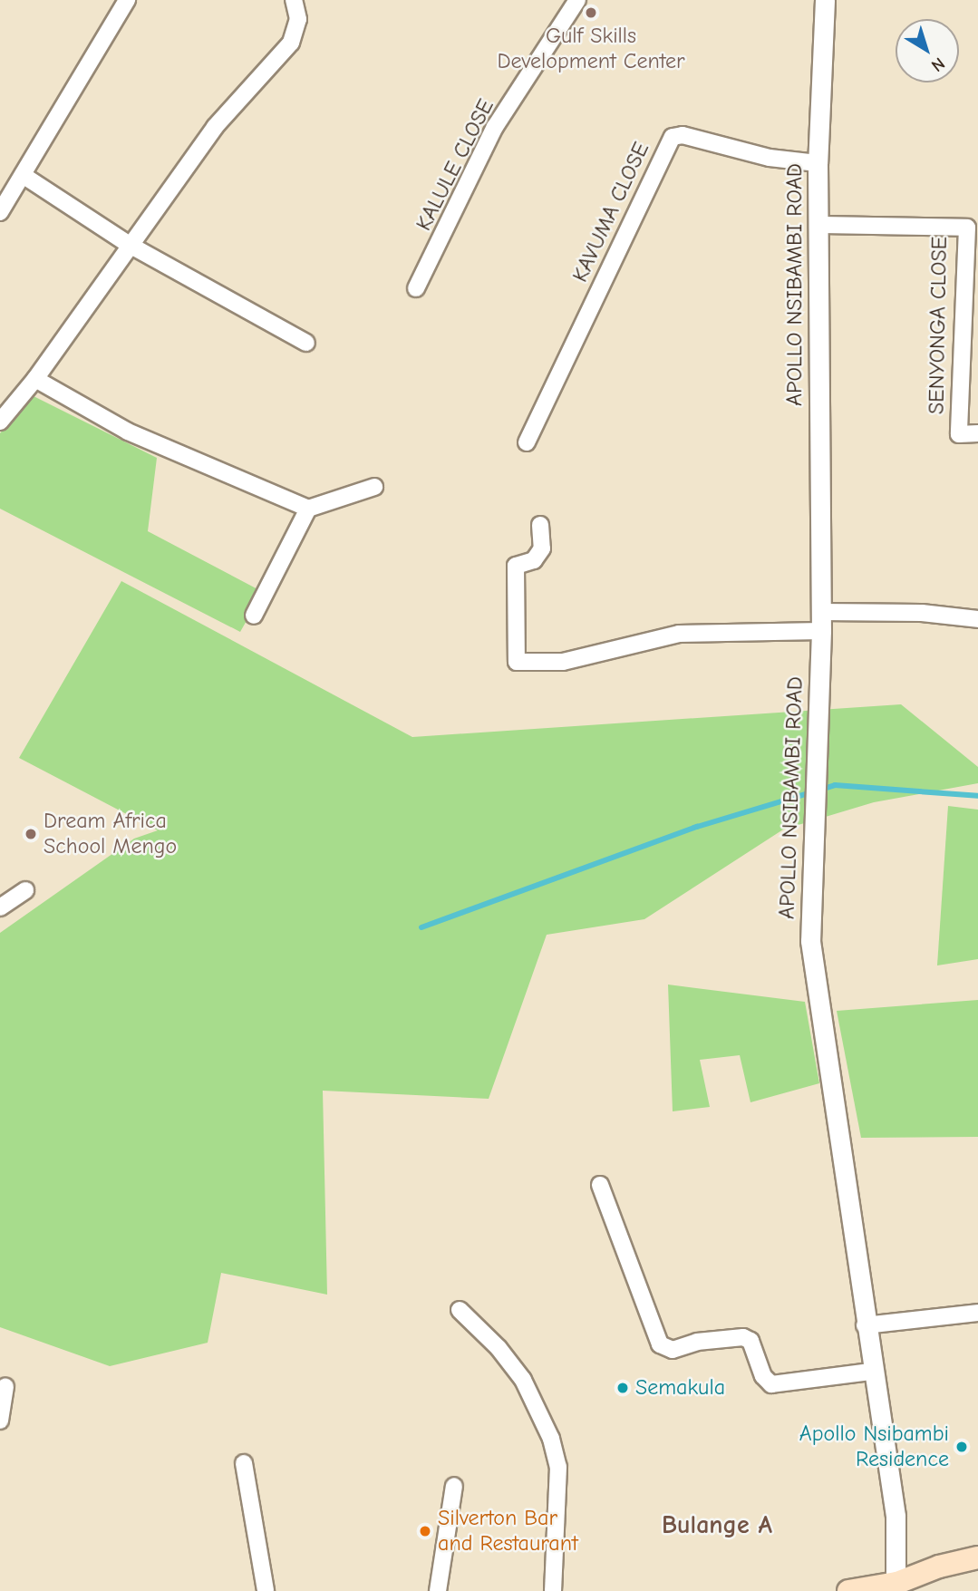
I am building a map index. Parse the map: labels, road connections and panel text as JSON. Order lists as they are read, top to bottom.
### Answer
{
  "streets": {
    "street": [
      "KALULE CLOSE",
      "KAVUMA CLOSE",
      "APOLLO NSIBAMBI ROAD",
      "SENYONGA CLOSE"
    ]
  },
  "crossings": [
    ["KAVUMA CLOSE", "APOLLO NSIBAMBI ROAD"],
    ["APOLLO NSIBAMBI ROAD", "SENYONGA CLOSE"]
  ],
  "districts": ["Bulange A"],
  "places": [
    "Gulf Skills Development Center",
    "Dream Africa School Mengo",
    "Semakula",
    "Apollo Nsibambi Residence",
    "Silverton Bar and Restaurant"
  ],
  "north": "bottom right"
}
